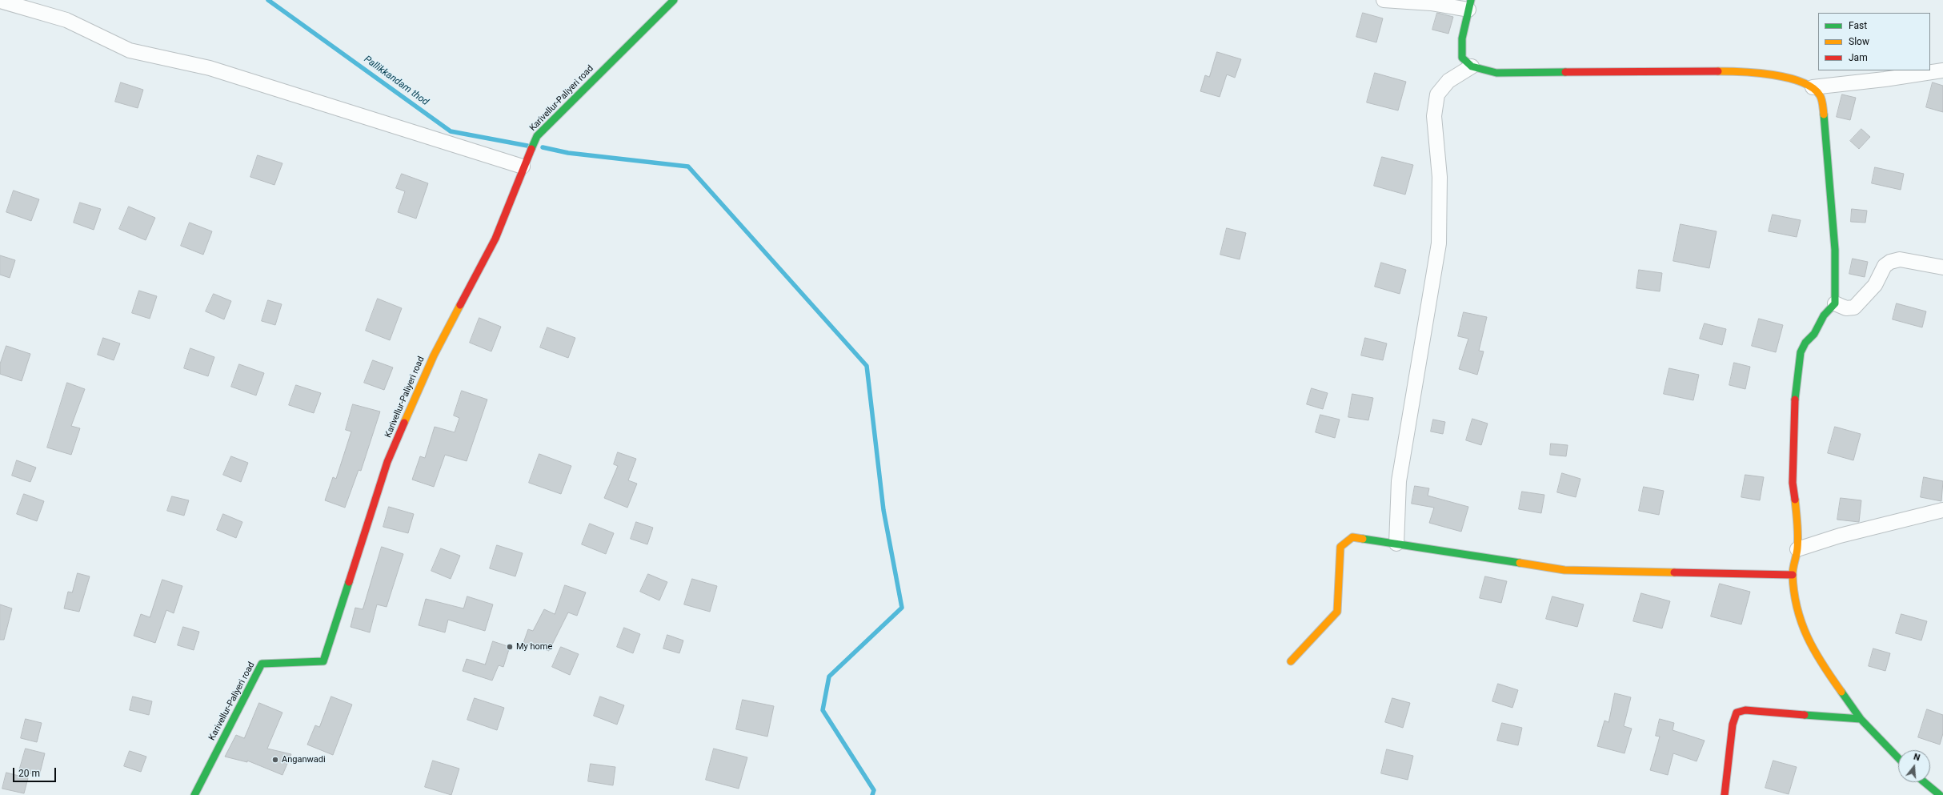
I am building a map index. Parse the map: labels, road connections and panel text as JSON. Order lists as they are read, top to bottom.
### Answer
{
  "streets": {
    "street": ["Karivellur-Paliyeri road"]
  },
  "water": ["Pallikkandam thod"],
  "places": ["My home", "Anganwadi"],
  "legend": ["Fast", "Slow", "Jam"],
  "scale_bar": "20 m",
  "north": "top"
}
